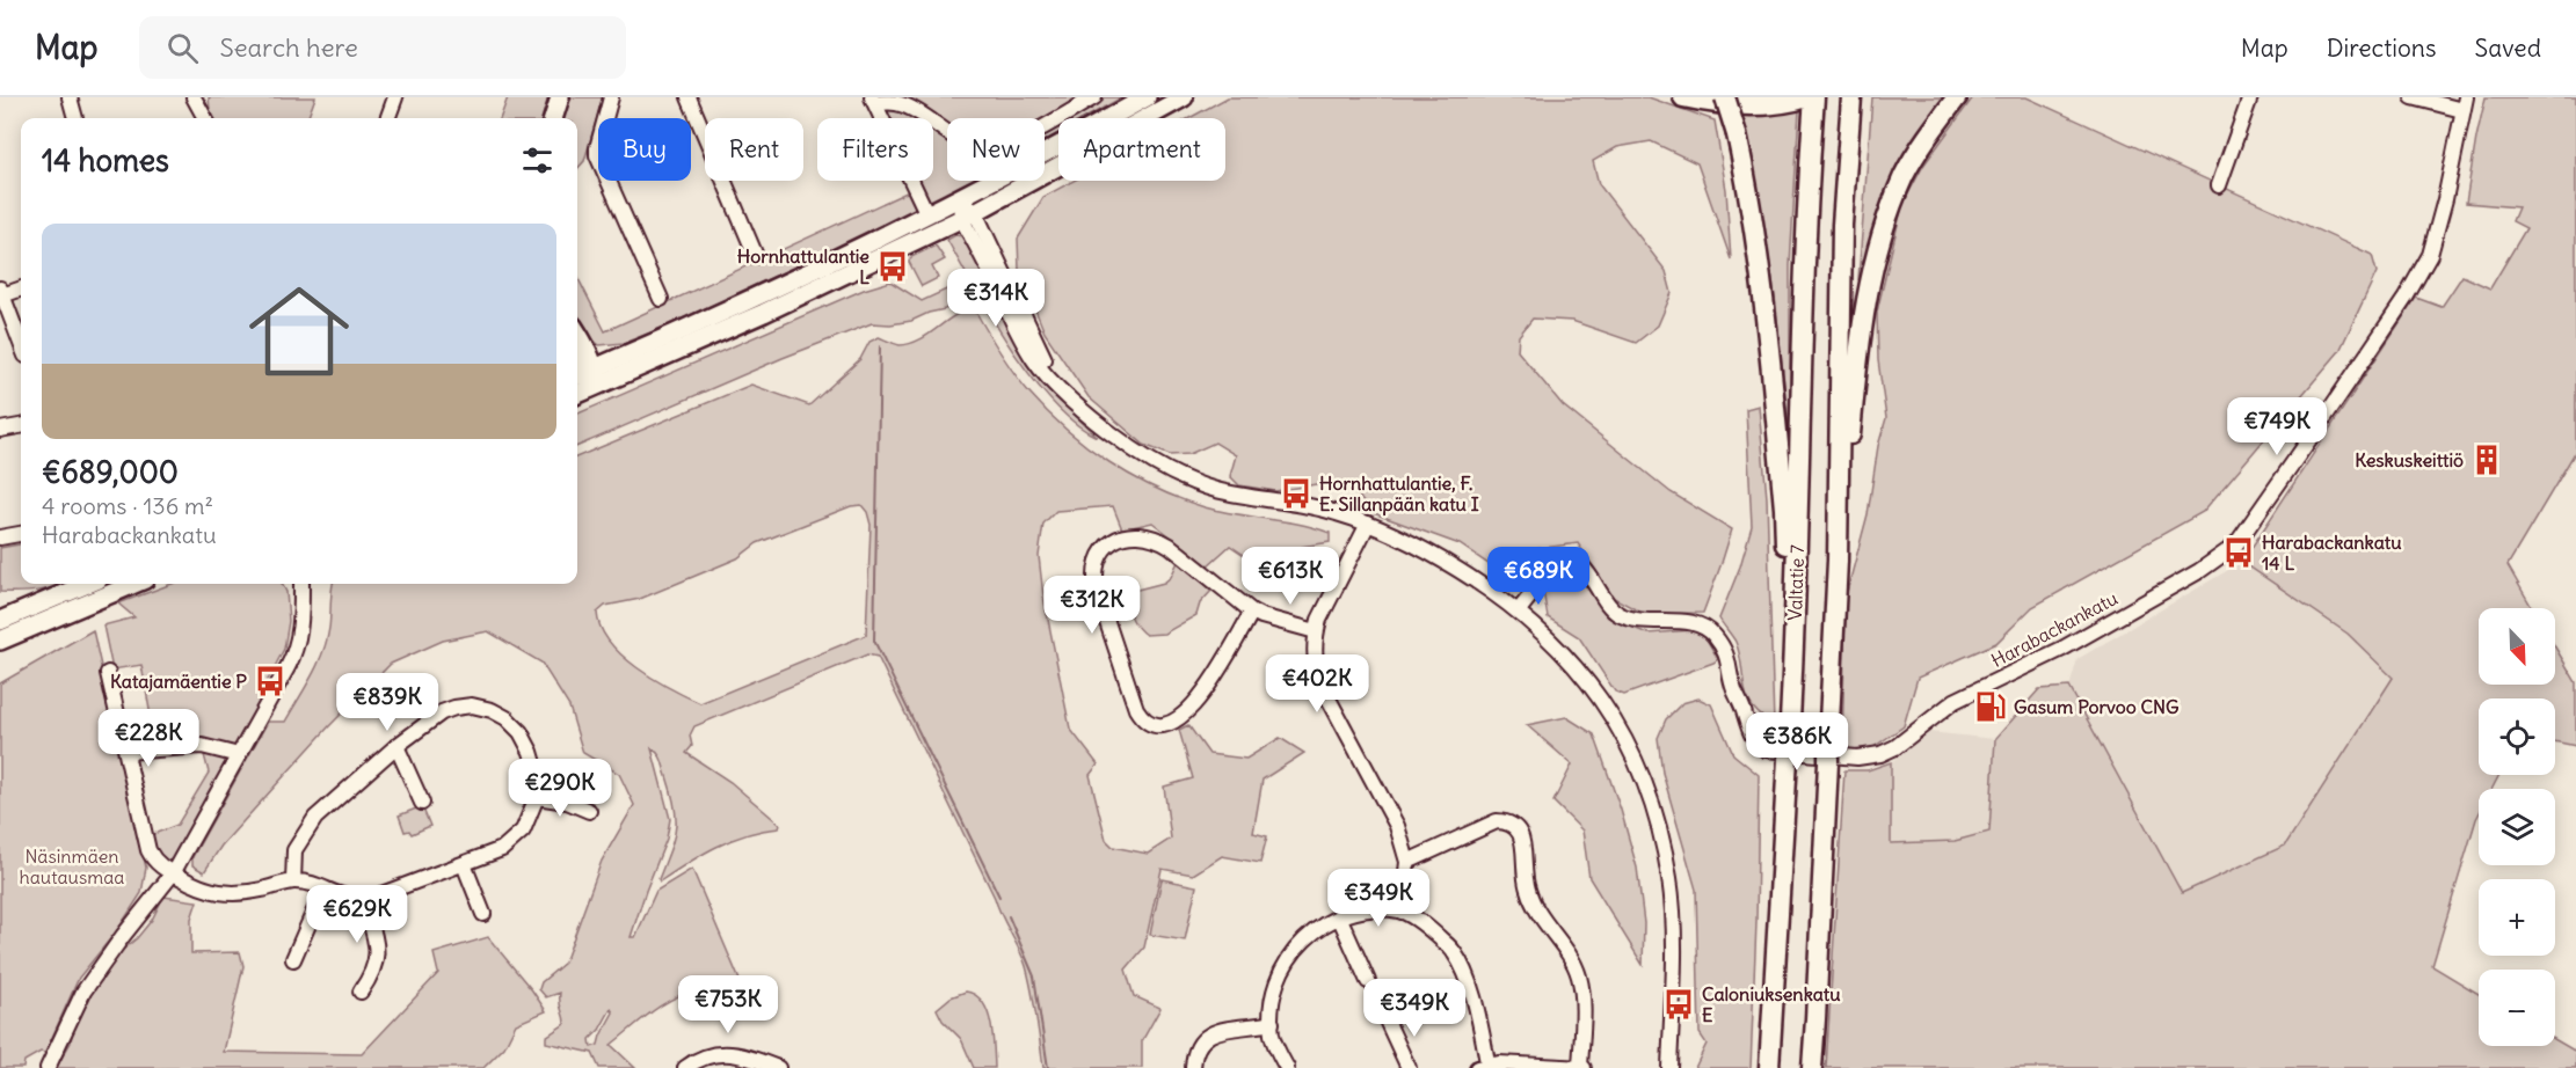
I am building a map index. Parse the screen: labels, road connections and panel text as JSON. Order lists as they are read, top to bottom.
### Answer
{
  "streets": {
    "highway": ["Valtatie 7"],
    "street": ["Harabackankatu"]
  },
  "parks": ["Näsinmäen hautausmaa"],
  "places": {
    "bus stop": [
      "Hornhattulantie L",
      "Hornhattulantie, F. E. Sillanpään katu I",
      "Harabackankatu 14 L",
      "Katajamäentie P",
      "Caloniuksenkatu E"
    ],
    "building": ["Keskuskeittiö"],
    "fuel station": ["Gasum Porvoo CNG"]
  },
  "north": "bottom right",
  "page": {
    "header": "Map",
    "search": "Search here",
    "nav": ["Map", "Directions", "Saved"],
    "chip": [
      "Buy",
      "Rent",
      "Filters",
      "New",
      "Apartment"
    ],
    "heading": "14 homes",
    "list": [
      {
        "name": "€689,000",
        "note": "4 rooms · 136 m² · Harabackankatu"
      }
    ],
    "price": [
      "€314K",
      "€749K",
      "€613K",
      "€689K",
      "€312K",
      "€402K",
      "€839K",
      "€228K",
      "€386K",
      "€290K",
      "€349K",
      "€629K",
      "€753K",
      "€349K"
    ],
    "map_buttons": ["+", "−"]
  }
}
